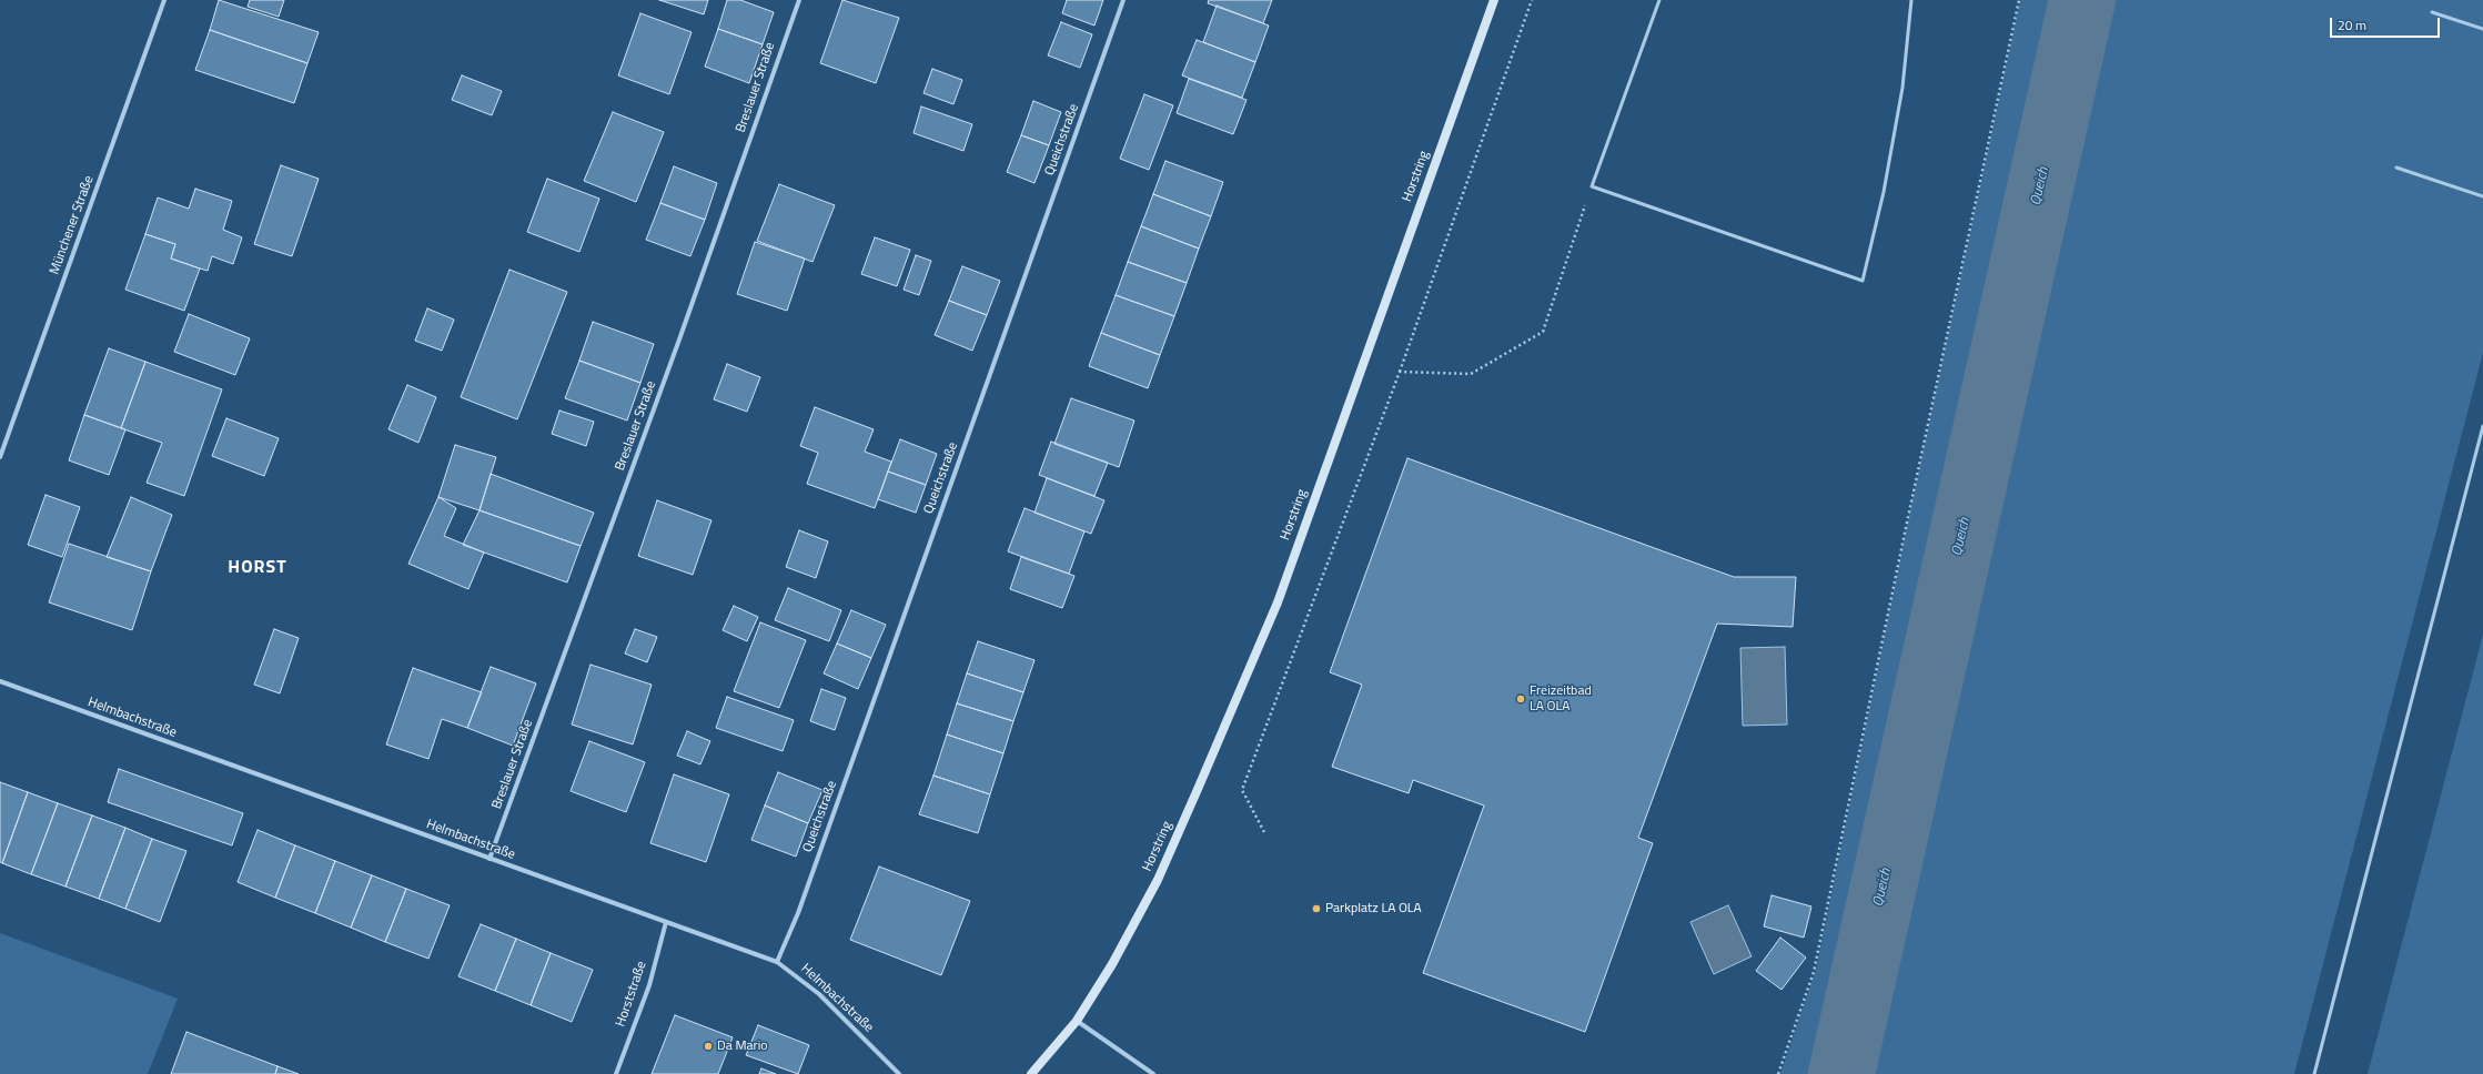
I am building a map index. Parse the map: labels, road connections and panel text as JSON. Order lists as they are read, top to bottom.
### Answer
{
  "streets": {
    "street": [
      "Breslauer Straße",
      "Queichstraße",
      "Horstring",
      "Münchener Straße",
      "Helmbachstraße",
      "Horststraße"
    ]
  },
  "crossings": [
    ["Breslauer Straße", "Helmbachstraße"],
    ["Queichstraße", "Helmbachstraße"],
    ["Helmbachstraße", "Horststraße"]
  ],
  "districts": ["HORST"],
  "water": ["Queich"],
  "places": ["Freizeitbad LA OLA", "Parkplatz LA OLA", "Da Mario"],
  "scale_bar": "20 m"
}
